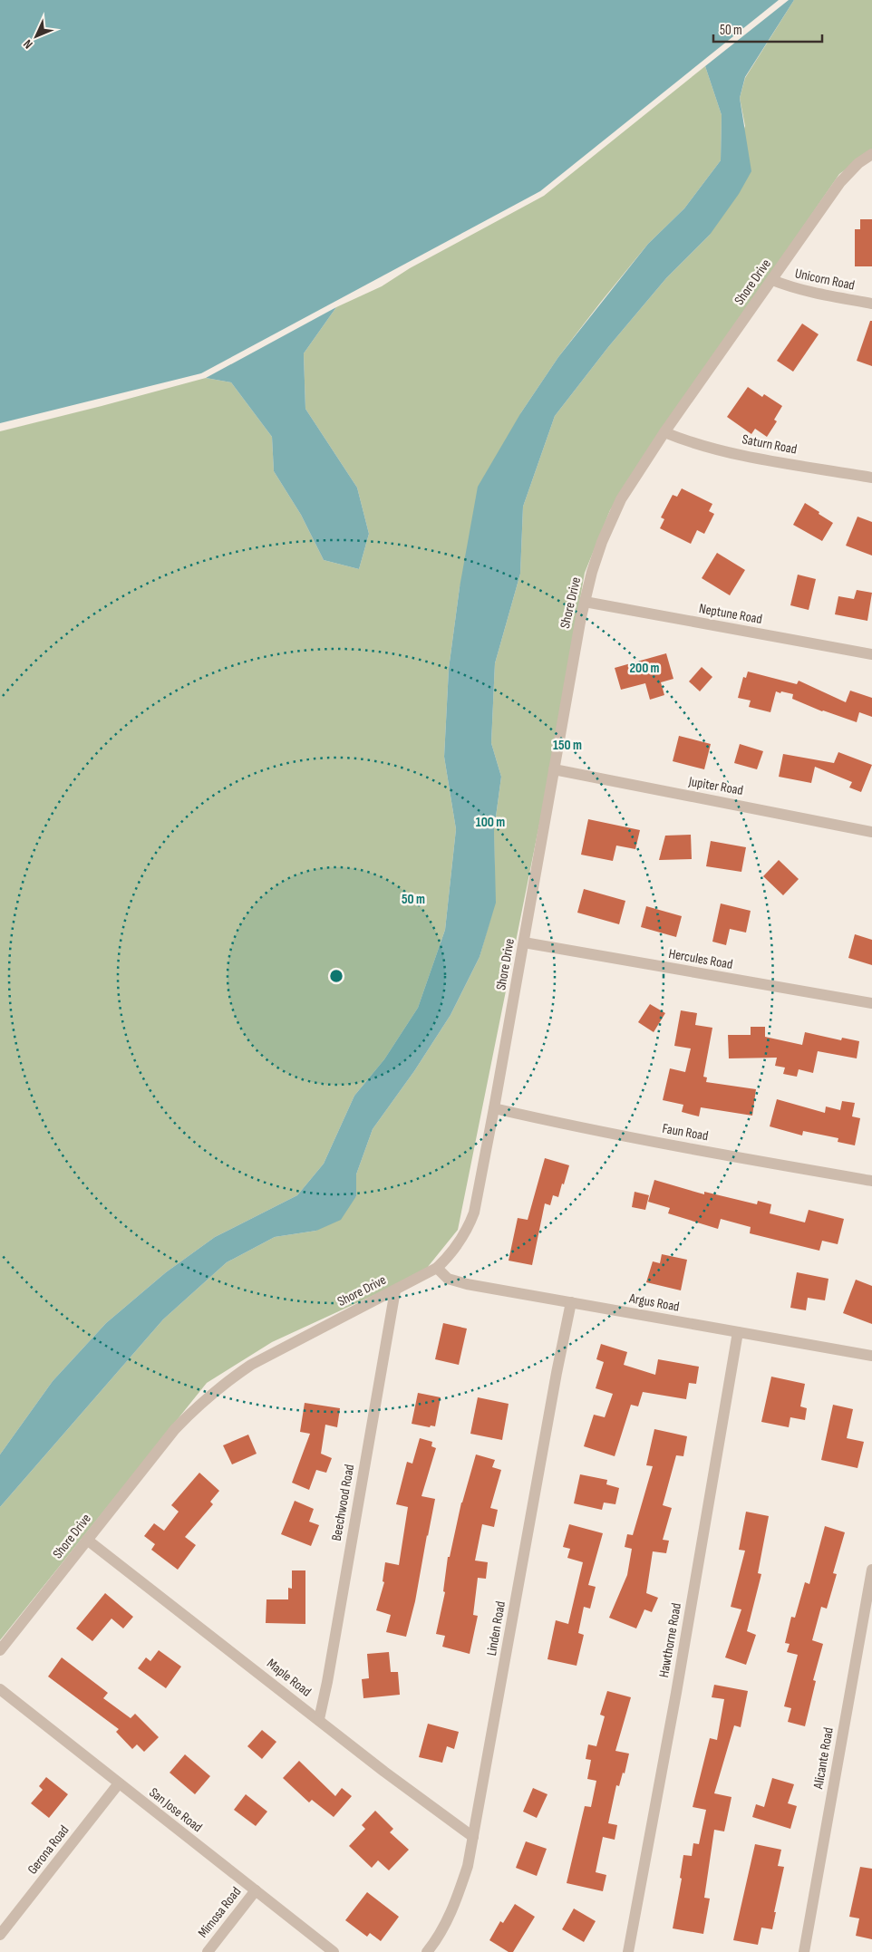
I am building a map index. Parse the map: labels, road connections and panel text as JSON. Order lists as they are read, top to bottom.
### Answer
{
  "streets": {
    "street": [
      "Unicorn Road",
      "Shore Drive",
      "Saturn Road",
      "Neptune Road",
      "Jupiter Road",
      "Hercules Road",
      "Faun Road",
      "Argus Road",
      "Beechwood Road",
      "Linden Road",
      "Hawthorne Road",
      "Maple Road",
      "Alicante Road",
      "San Jose Road",
      "Gerona Road",
      "Mimosa Road"
    ]
  },
  "crossings": [
    ["Unicorn Road", "Shore Drive"],
    ["Shore Drive", "Saturn Road"],
    ["Shore Drive", "Neptune Road"],
    ["Shore Drive", "Jupiter Road"],
    ["Shore Drive", "Hercules Road"],
    ["Shore Drive", "Faun Road"],
    ["Shore Drive", "Argus Road"],
    ["Shore Drive", "Beechwood Road"],
    ["Shore Drive", "Maple Road"],
    ["Argus Road", "Linden Road"],
    ["Argus Road", "Hawthorne Road"],
    ["Beechwood Road", "Maple Road"],
    ["Linden Road", "Maple Road"],
    ["San Jose Road", "Gerona Road"],
    ["San Jose Road", "Mimosa Road"]
  ],
  "scale_bar": "50 m",
  "north": "bottom left",
  "rings": [
    "200 m",
    "150 m",
    "100 m",
    "50 m"
  ]
}
